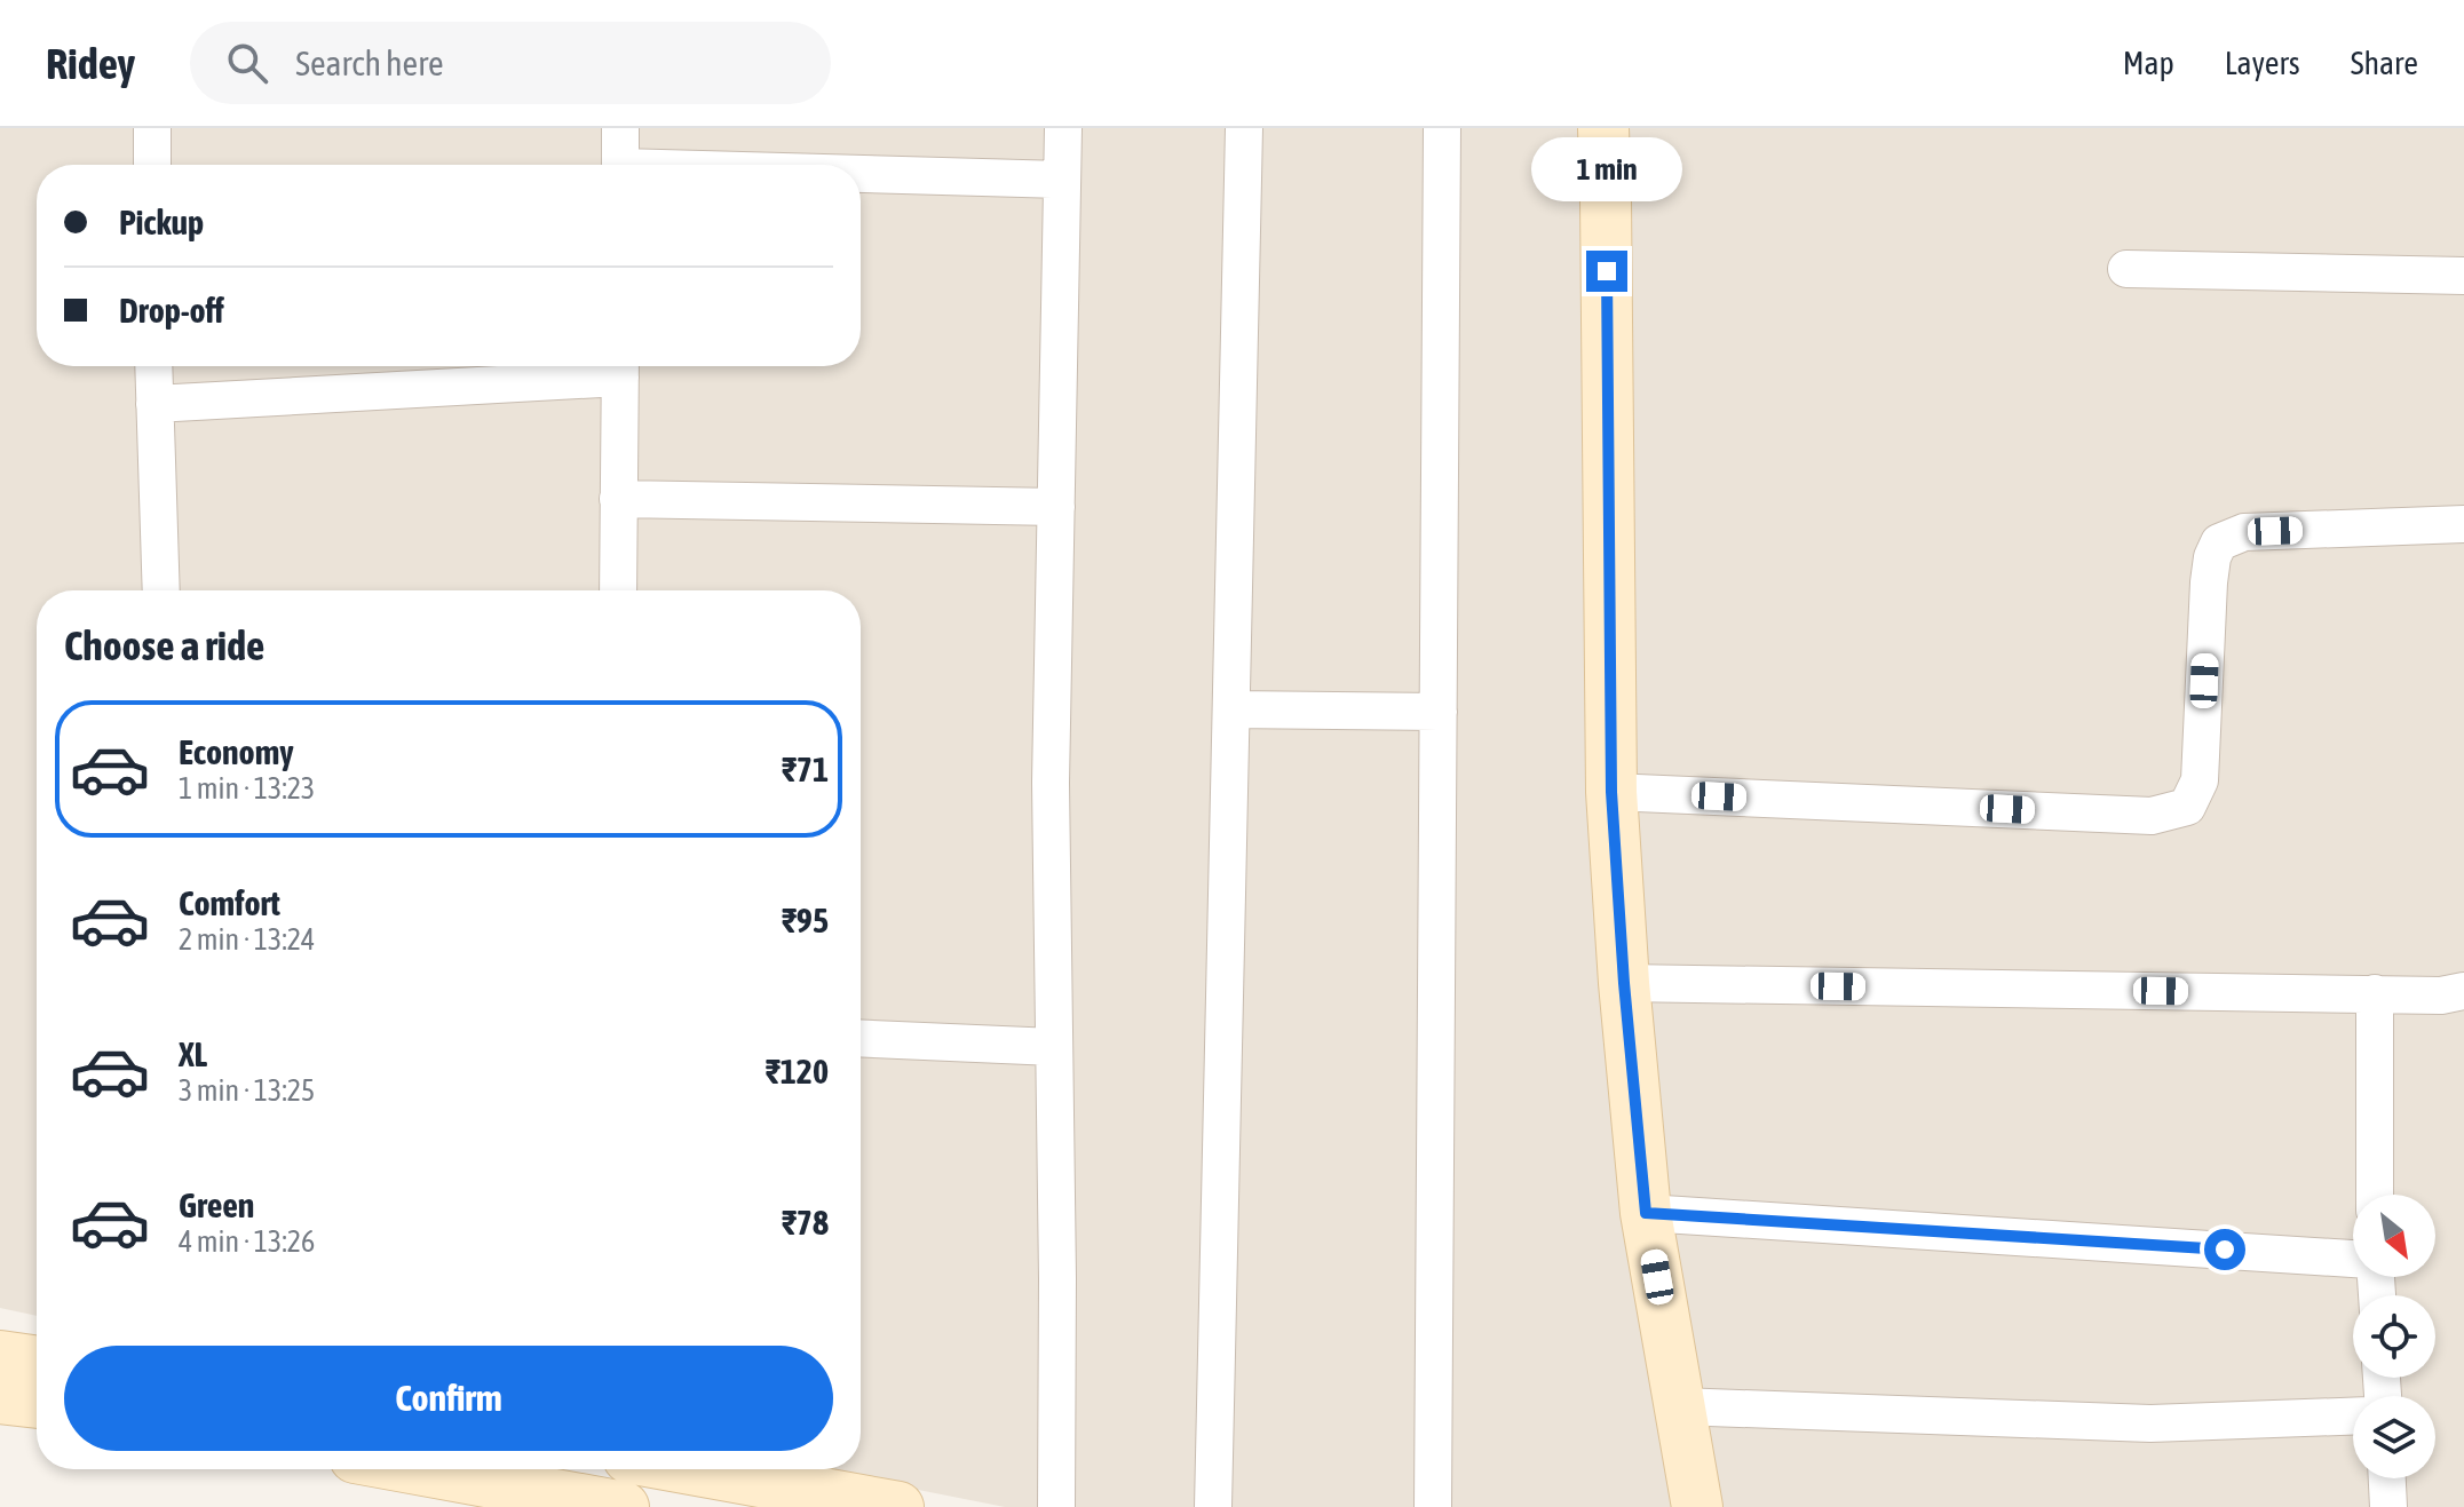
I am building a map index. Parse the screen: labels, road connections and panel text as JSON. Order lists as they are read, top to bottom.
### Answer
{
  "north": "bottom right",
  "page": {
    "header": "Ridey",
    "search": "Search here",
    "nav": ["Map", "Layers", "Share"],
    "bubble": "1 min",
    "banner": ["Pickup", "Drop-off"],
    "heading": "Choose a ride",
    "list": [
      {
        "name": "Economy",
        "note": "1 min · 13:23",
        "value": "₹71"
      },
      {
        "name": "Comfort",
        "note": "2 min · 13:24",
        "value": "₹95"
      },
      {
        "name": "XL",
        "note": "3 min · 13:25",
        "value": "₹120"
      },
      {
        "name": "Green",
        "note": "4 min · 13:26",
        "value": "₹78"
      }
    ],
    "buttons": "Confirm"
  }
}
